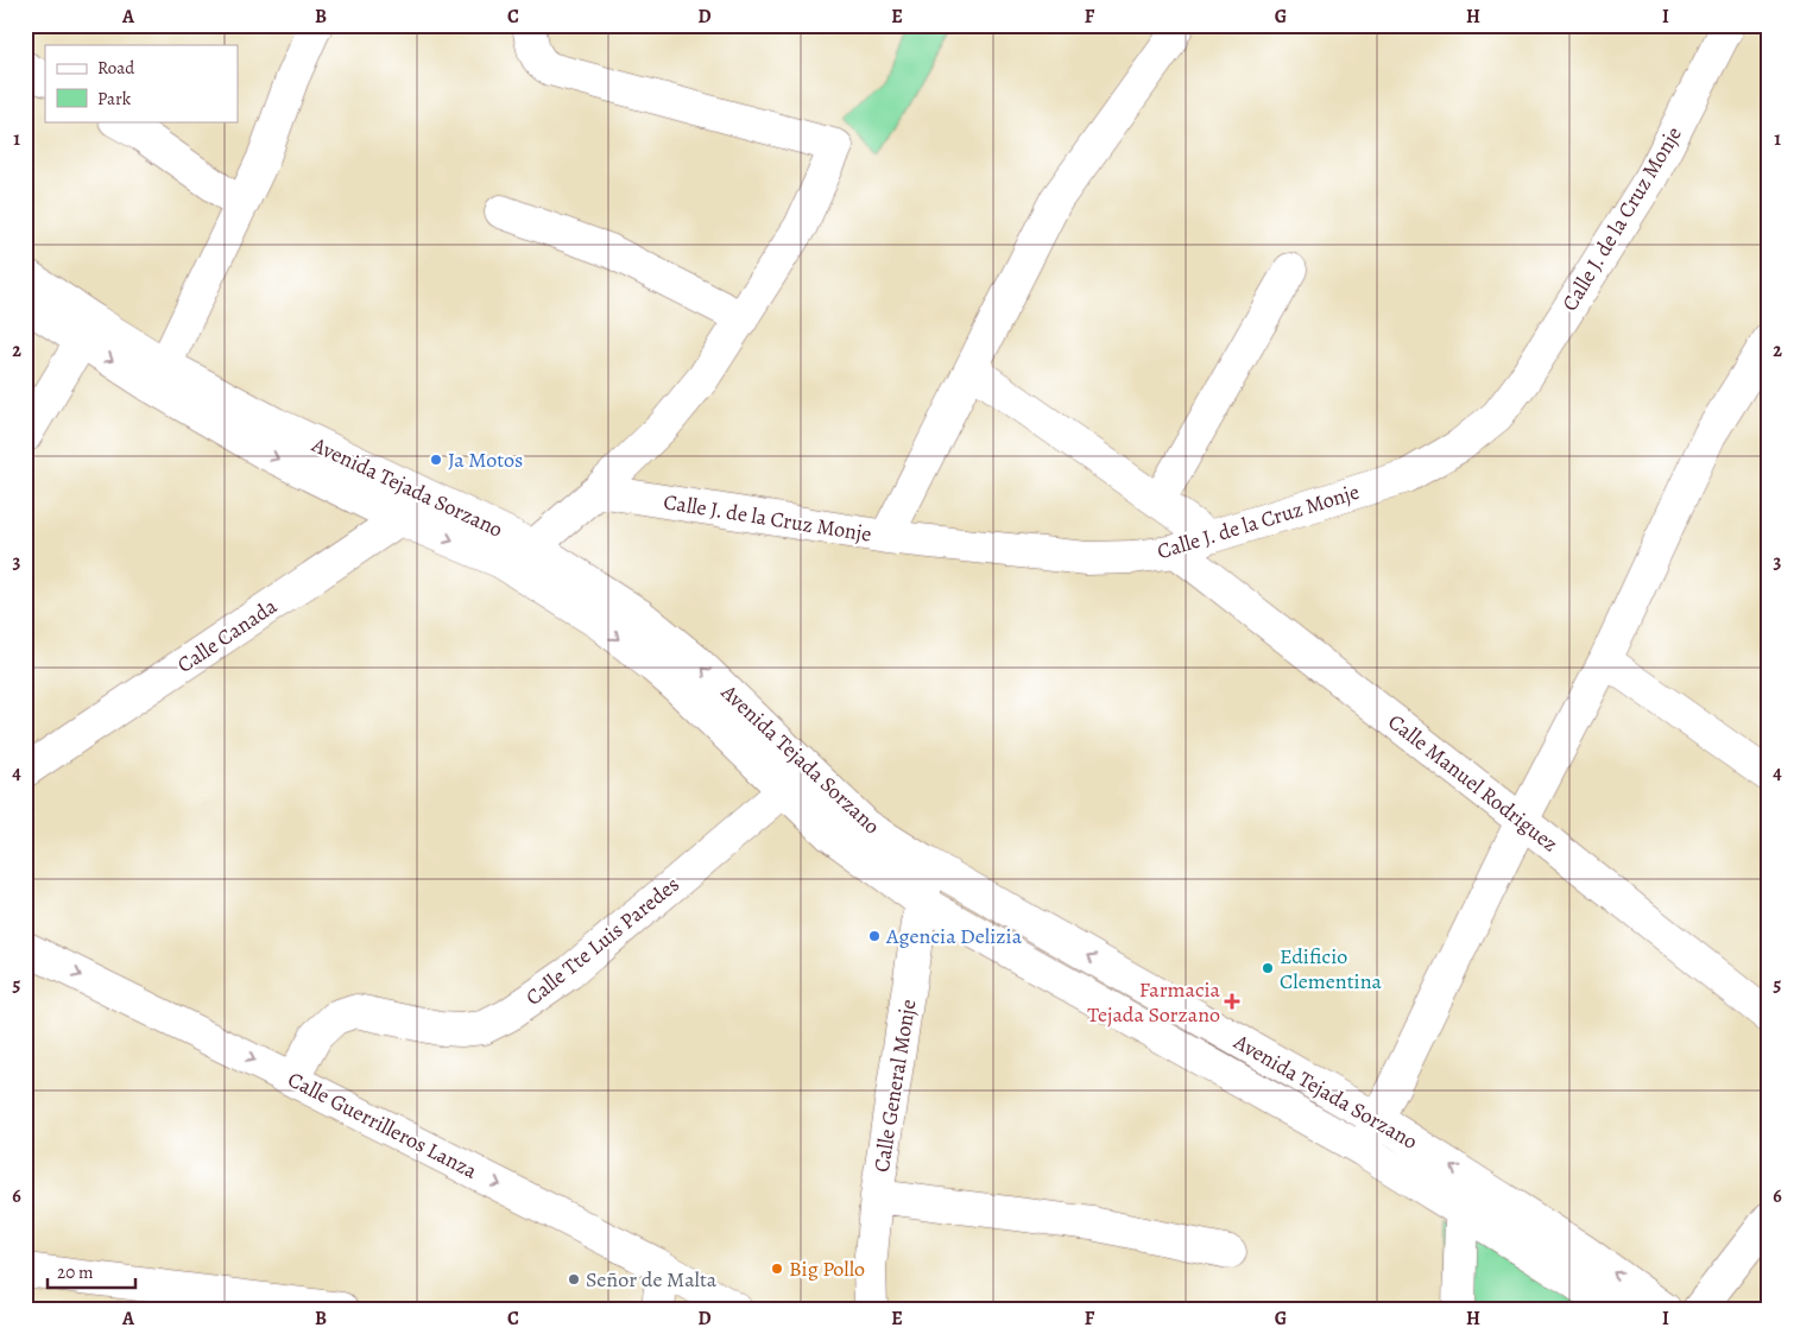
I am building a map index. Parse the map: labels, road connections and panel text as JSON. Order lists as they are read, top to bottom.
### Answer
{
  "streets": {
    "street": [
      "Calle J. de la Cruz Monje",
      "Avenida Tejada Sorzano",
      "Calle Canada",
      "Calle Manuel Rodriguez",
      "Calle Tte Luis Paredes",
      "Calle General Monje",
      "Calle Guerrilleros Lanza"
    ]
  },
  "crossings": [
    ["Calle J. de la Cruz Monje", "Calle Manuel Rodriguez"],
    ["Avenida Tejada Sorzano", "Calle Canada"],
    ["Avenida Tejada Sorzano", "Calle Tte Luis Paredes"],
    ["Avenida Tejada Sorzano", "Calle General Monje"],
    ["Calle Tte Luis Paredes", "Calle Guerrilleros Lanza"]
  ],
  "places": {
    "other": [
      "Ja Motos",
      "Agencia Delizia",
      "Edificio Clementina",
      "Big Pollo",
      "Señor de Malta"
    ],
    "health": ["Farmacia Tejada Sorzano"]
  },
  "legend": ["Road", "Park"],
  "scale_bar": "20 m",
  "grid": {
    "columns": [
      "A",
      "B",
      "C",
      "D",
      "E",
      "F",
      "G",
      "H",
      "I"
    ],
    "rows": [
      "1",
      "2",
      "3",
      "4",
      "5",
      "6"
    ]
  }
}
